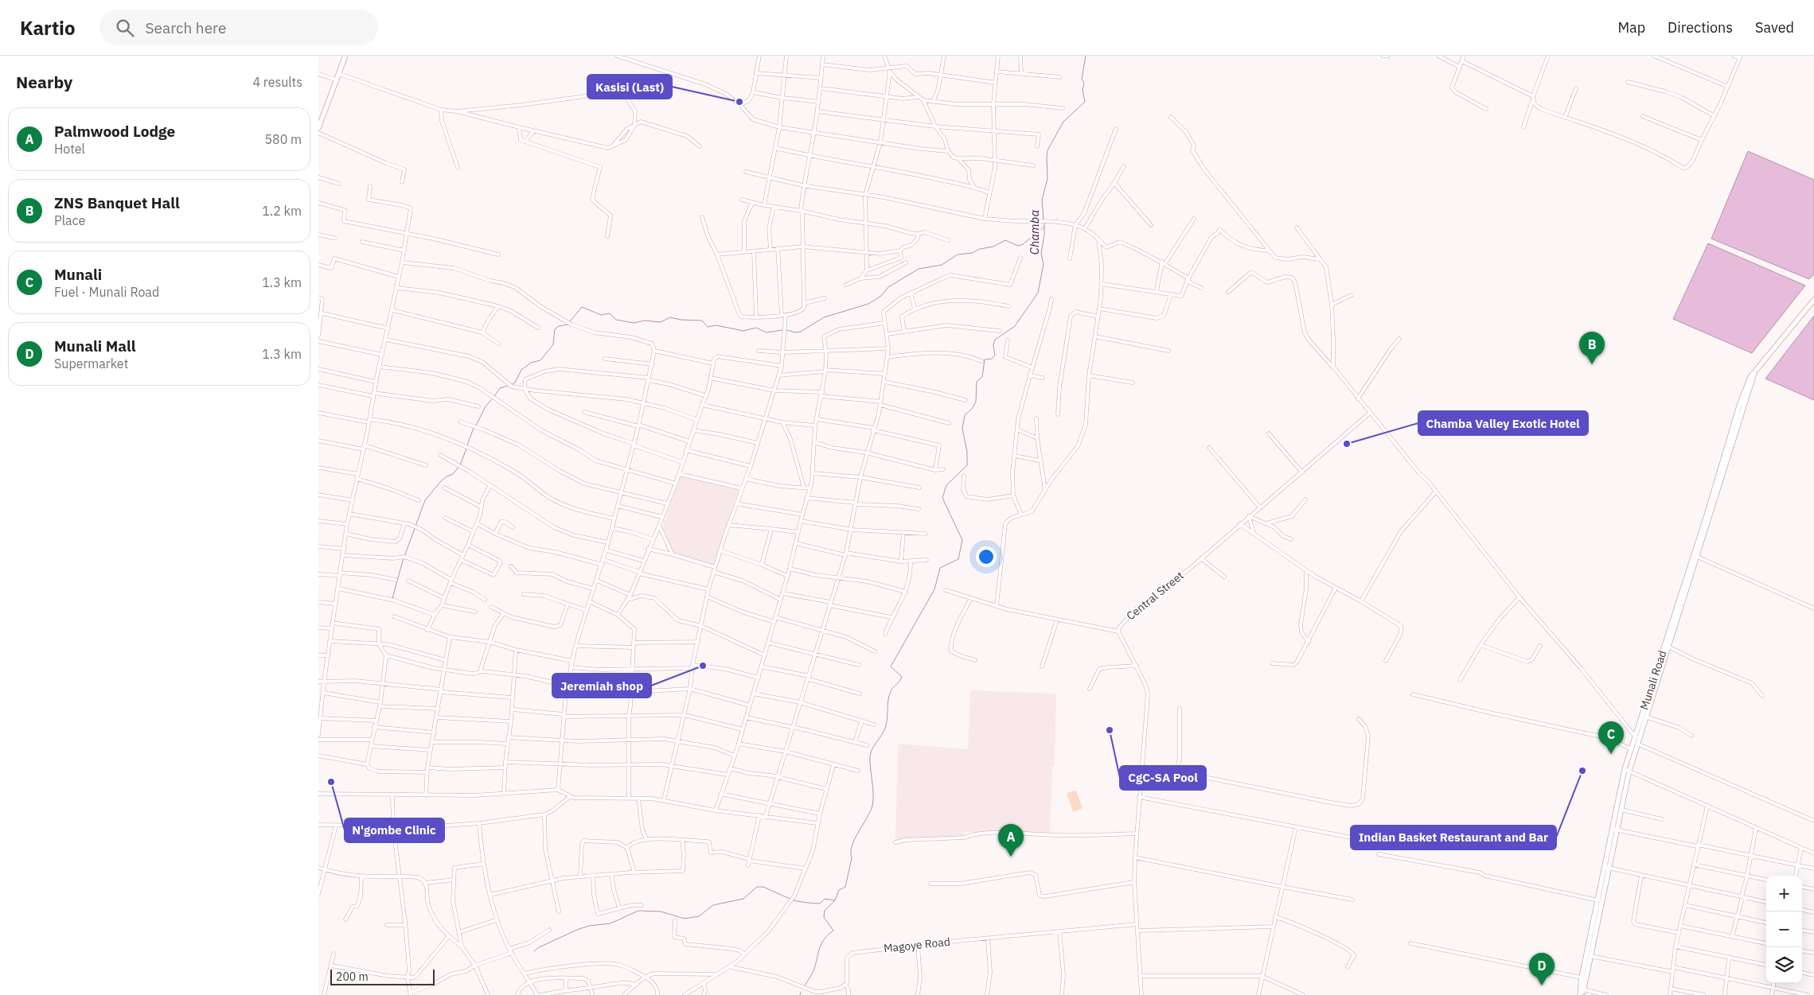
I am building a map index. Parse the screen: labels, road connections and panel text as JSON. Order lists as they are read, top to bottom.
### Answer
{
  "streets": {
    "main road": ["Munali Road"],
    "street": ["Central Street", "Magoye Road"]
  },
  "crossings": [
    ["Central Street", "Magoye Road"]
  ],
  "water": ["Chamba"],
  "places": [
    "Kasisi (Last)",
    "Chamba Valley Exotic Hotel",
    "Jeremiah shop",
    "CgC-SA Pool",
    "Indian Basket Restaurant and Bar",
    "N'gombe Clinic"
  ],
  "scale_bar": "200 m",
  "page": {
    "header": "Kartio",
    "search": "Search here",
    "nav": ["Map", "Directions", "Saved"],
    "heading": ["Nearby", "4 results"],
    "list": [
      {
        "mark": "A",
        "name": "Palmwood Lodge",
        "note": "Hotel",
        "value": "580 m"
      },
      {
        "mark": "B",
        "name": "ZNS Banquet Hall",
        "note": "Place",
        "value": "1.2 km"
      },
      {
        "mark": "C",
        "name": "Munali",
        "note": "Fuel · Munali Road",
        "value": "1.3 km"
      },
      {
        "mark": "D",
        "name": "Munali Mall",
        "note": "Supermarket",
        "value": "1.3 km"
      }
    ],
    "pins": [
      "B",
      "C",
      "A",
      "D"
    ],
    "map_buttons": ["+", "−"],
    "scale": "200 m"
  }
}
